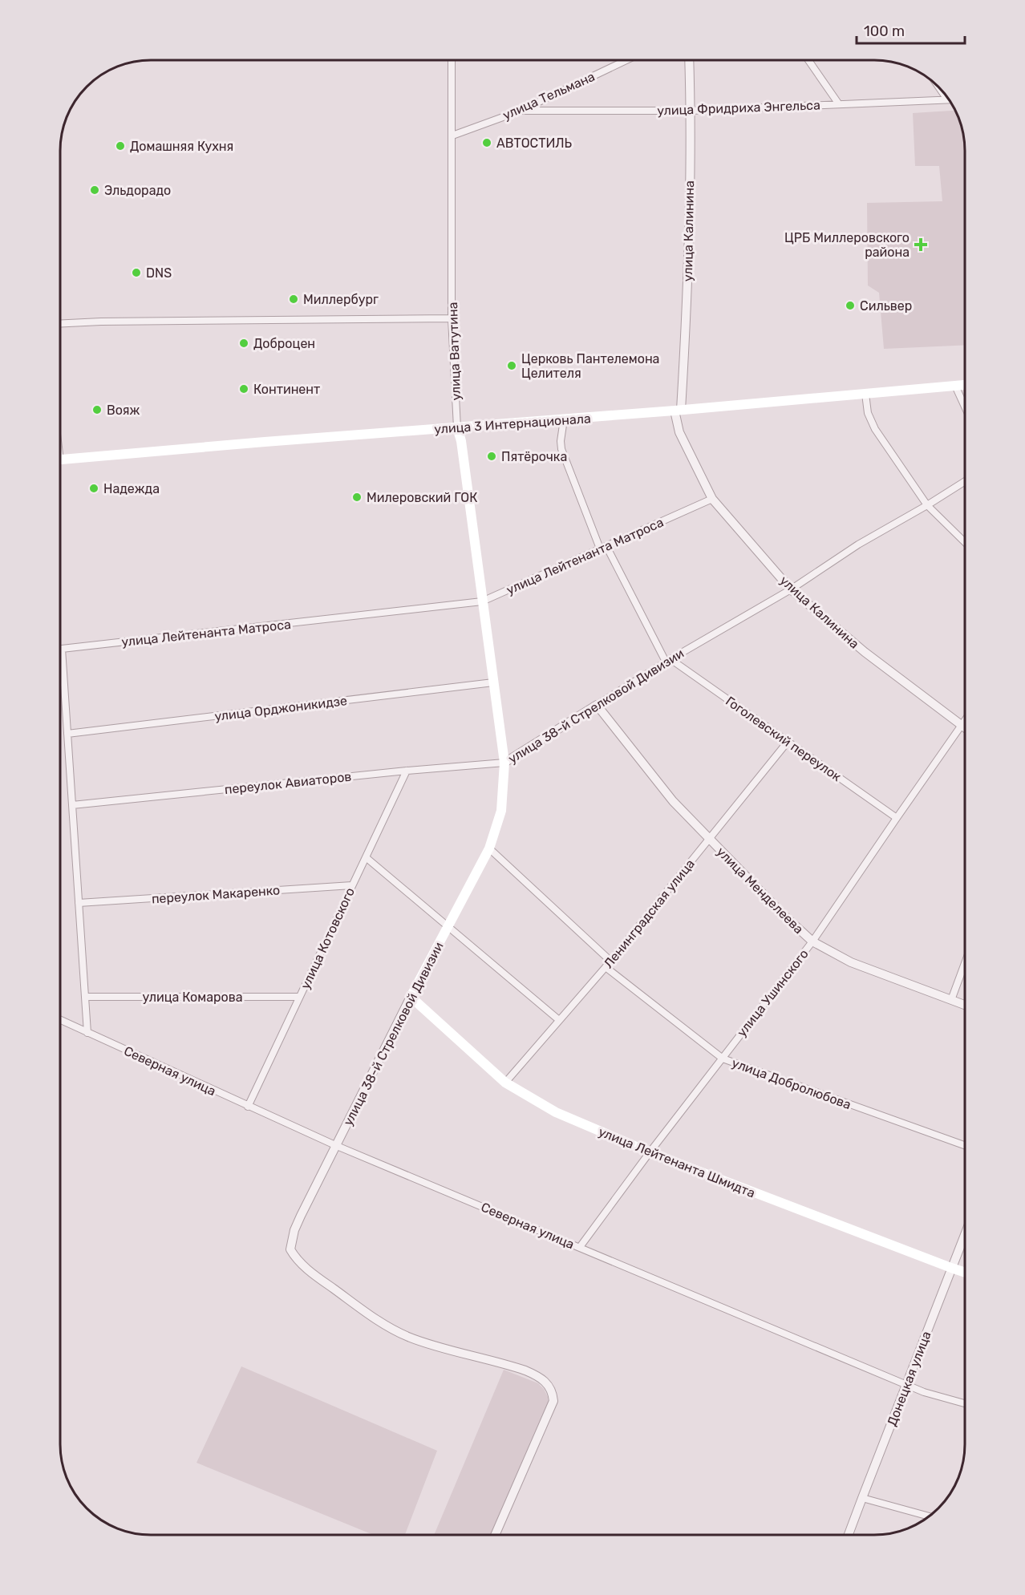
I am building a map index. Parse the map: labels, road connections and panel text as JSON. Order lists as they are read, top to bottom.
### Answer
{
  "streets": {
    "main road": [
      "улица Ватутина",
      "улица 3 Интернационала",
      "улица 38-й Стрелковой Дивизии",
      "улица Лейтенанта Шмидта"
    ],
    "street": [
      "улица Тельмана",
      "улица Фридриха Энгельса",
      "улица Калинина",
      "улица Лейтенанта Матроса",
      "улица Орджоникидзе",
      "Гоголевский переулок",
      "переулок Авиаторов",
      "улица Менделеева",
      "переулок Макаренко",
      "Ленинградская улица",
      "улица Котовского",
      "улица Ушинского",
      "улица Комарова",
      "Северная улица",
      "улица Добролюбова",
      "Донецкая улица"
    ]
  },
  "crossings": [
    ["улица Тельмана", "улица Фридриха Энгельса"],
    ["улица Тельмана", "улица Ватутина"],
    ["улица Фридриха Энгельса", "улица Калинина"],
    ["улица Калинина", "улица 3 Интернационала"],
    ["улица Калинина", "улица Лейтенанта Матроса"],
    ["улица Калинина", "улица 38-й Стрелковой Дивизии"],
    ["улица Калинина", "улица Ушинского"],
    ["улица Ватутина", "улица 3 Интернационала"],
    ["улица Ватутина", "улица Лейтенанта Матроса"],
    ["улица Ватутина", "улица 38-й Стрелковой Дивизии"],
    ["улица Ватутина", "улица Орджоникидзе"],
    ["улица Ватутина", "переулок Авиаторов"],
    ["улица 3 Интернационала", "Гоголевский переулок"],
    ["улица Лейтенанта Матроса", "улица Орджоникидзе"],
    ["улица Лейтенанта Матроса", "Гоголевский переулок"],
    ["улица Лейтенанта Матроса", "переулок Авиаторов"],
    ["улица Лейтенанта Матроса", "переулок Макаренко"],
    ["улица Лейтенанта Матроса", "улица Комарова"],
    ["улица Лейтенанта Матроса", "Северная улица"],
    ["улица 38-й Стрелковой Дивизии", "Гоголевский переулок"],
    ["улица 38-й Стрелковой Дивизии", "переулок Авиаторов"],
    ["улица 38-й Стрелковой Дивизии", "улица Менделеева"],
    ["улица 38-й Стрелковой Дивизии", "Северная улица"],
    ["улица 38-й Стрелковой Дивизии", "улица Лейтенанта Шмидта"],
    ["Гоголевский переулок", "Ленинградская улица"],
    ["Гоголевский переулок", "улица Ушинского"],
    ["переулок Авиаторов", "улица Котовского"],
    ["улица Менделеева", "Ленинградская улица"],
    ["улица Менделеева", "улица Ушинского"],
    ["переулок Макаренко", "улица Котовского"],
    ["Ленинградская улица", "улица Добролюбова"],
    ["Ленинградская улица", "улица Лейтенанта Шмидта"],
    ["улица Котовского", "улица Комарова"],
    ["улица Котовского", "Северная улица"],
    ["улица Ушинского", "Северная улица"],
    ["улица Ушинского", "улица Добролюбова"],
    ["улица Ушинского", "улица Лейтенанта Шмидта"],
    ["Северная улица", "Донецкая улица"],
    ["улица Лейтенанта Шмидта", "Донецкая улица"]
  ],
  "places": {
    "other": [
      "АВТОСТИЛЬ",
      "Домашняя Кухня",
      "Эльдорадо",
      "DNS",
      "Миллербург",
      "Сильвер",
      "Доброцен",
      "Церковь Пантелемона Целителя",
      "Континент",
      "Вояж",
      "Пятёрочка",
      "Надежда",
      "Милеровский ГОК"
    ],
    "health": ["ЦРБ Миллеровского района"]
  },
  "scale_bar": "100 m"
}
